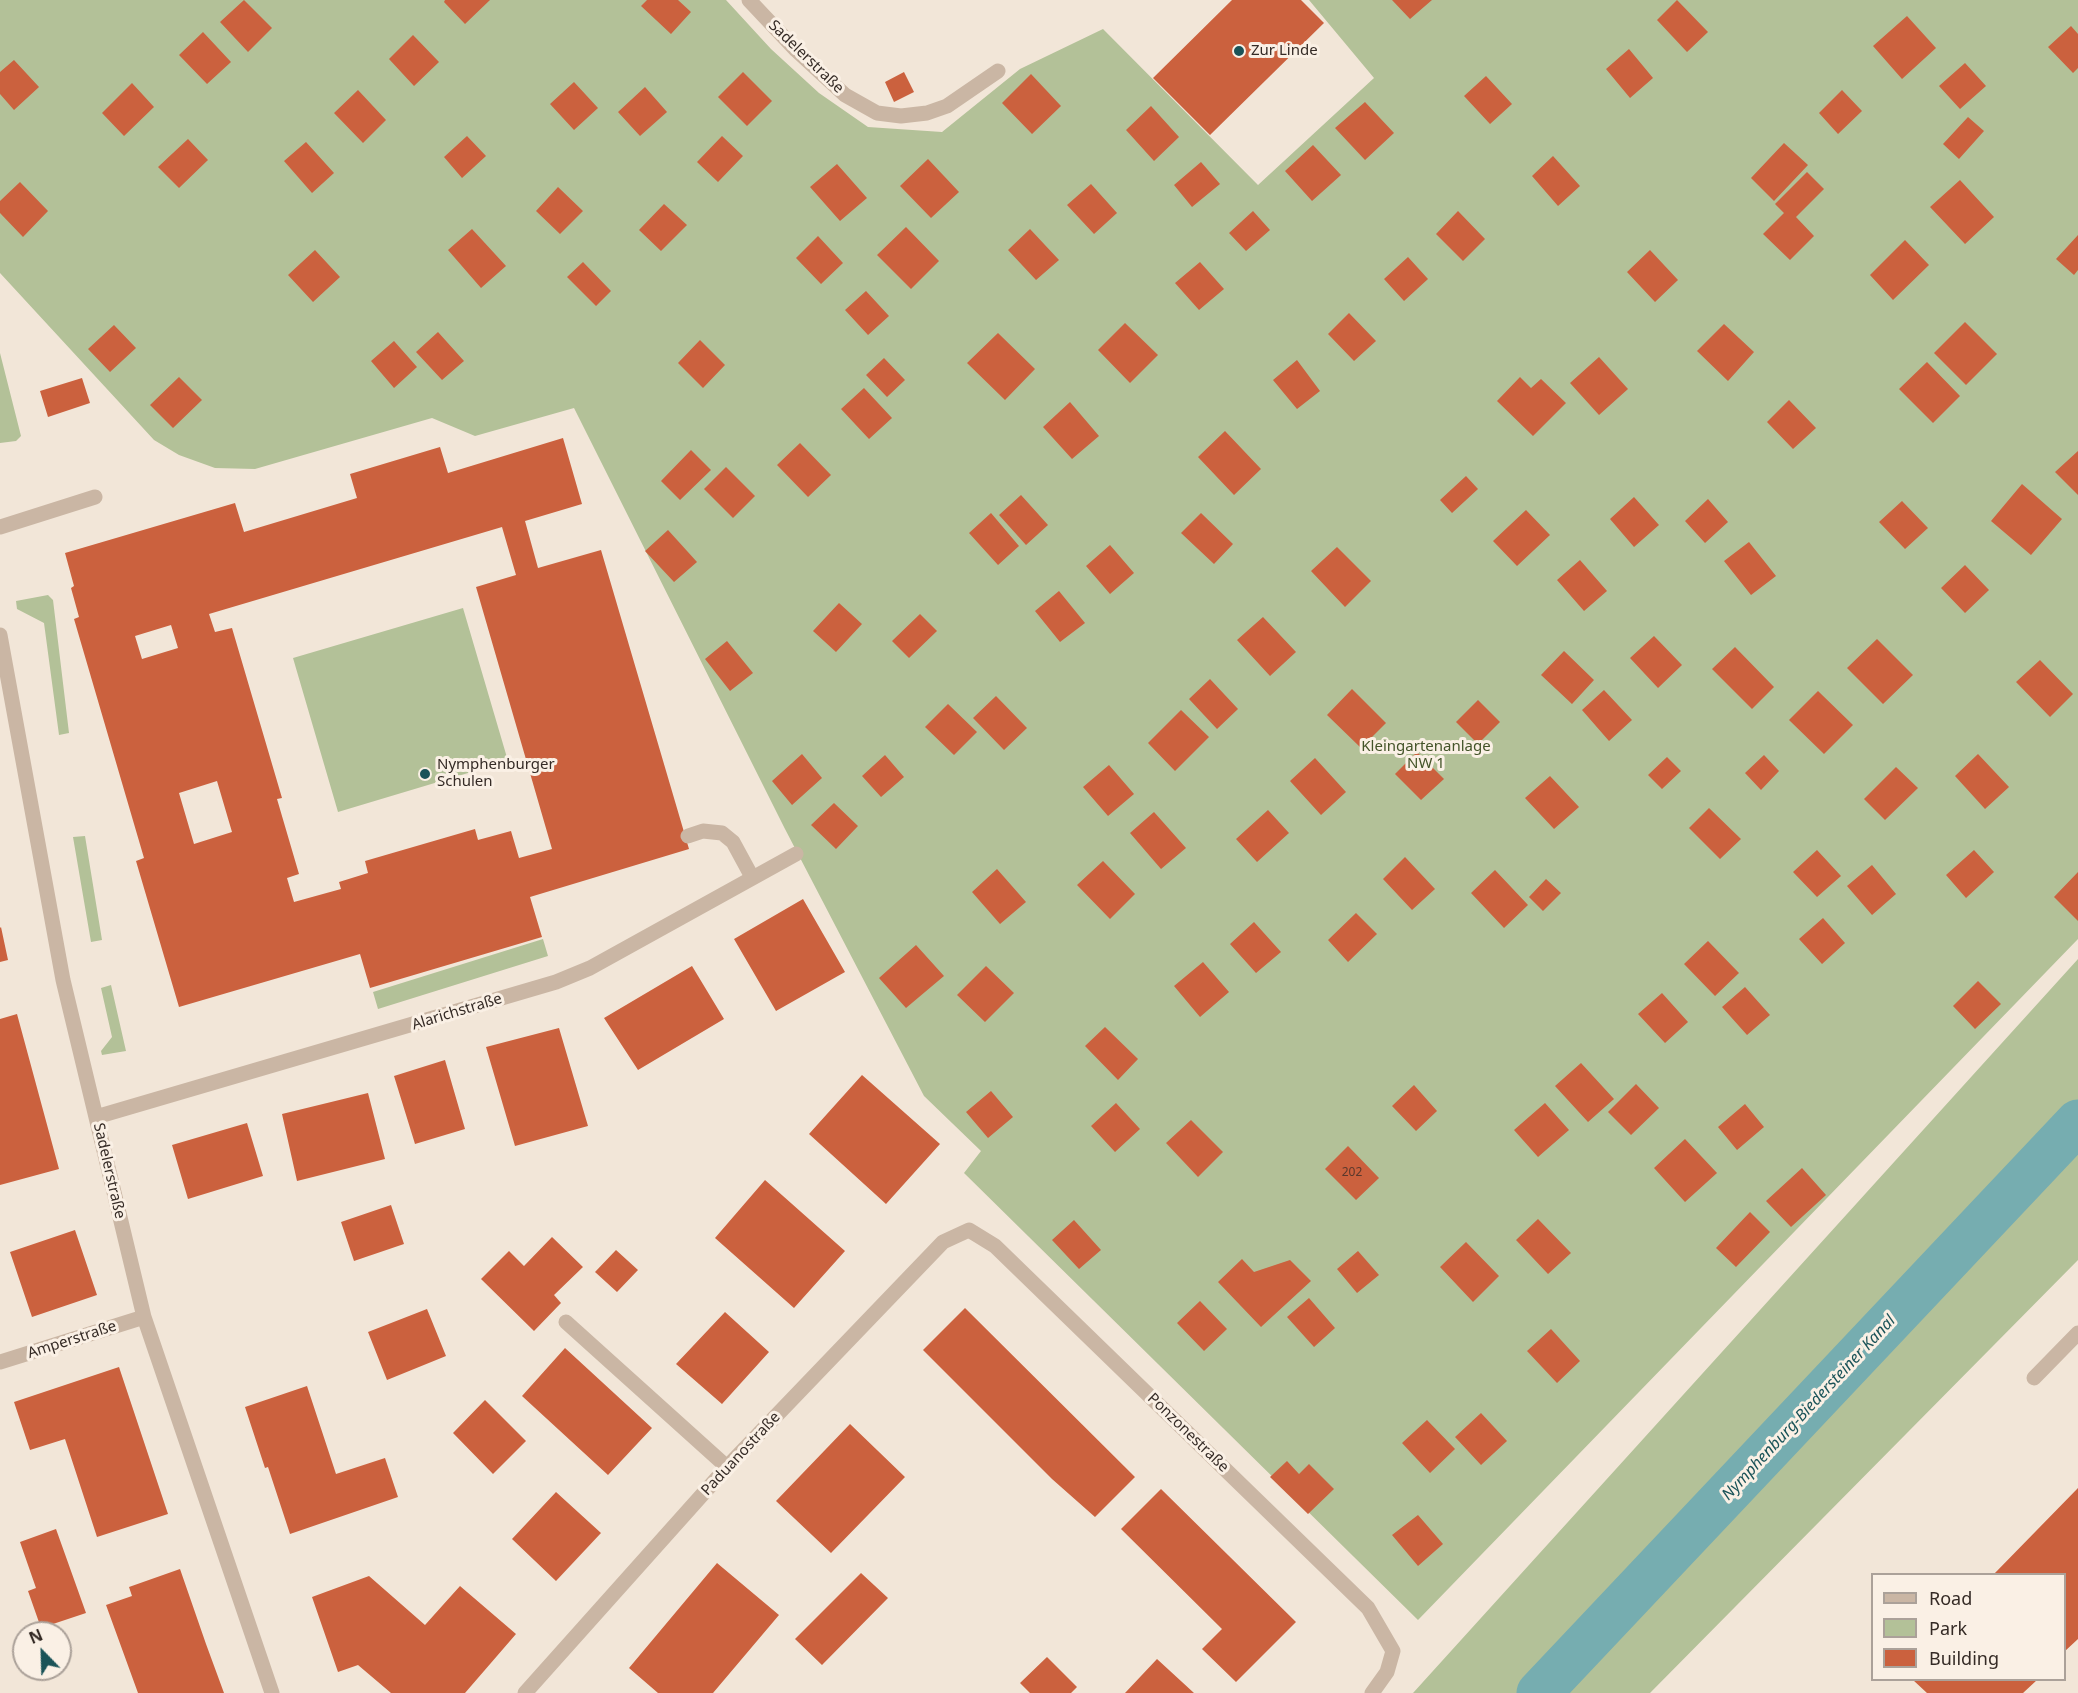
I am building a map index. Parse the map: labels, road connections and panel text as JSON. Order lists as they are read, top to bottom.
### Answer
{
  "streets": {
    "street": [
      "Sadelerstraße",
      "Alarichstraße",
      "Amperstraße",
      "Ponzonestraße",
      "Paduanostraße"
    ]
  },
  "crossings": [
    ["Sadelerstraße", "Alarichstraße"],
    ["Sadelerstraße", "Amperstraße"],
    ["Ponzonestraße", "Paduanostraße"]
  ],
  "water": ["Nymphenburg-Biedersteiner Kanal"],
  "parks": ["Kleingartenanlage NW 1"],
  "places": ["Zur Linde", "Nymphenburger Schulen"],
  "house_numbers": ["202"],
  "legend": ["Road", "Park", "Building"],
  "north": "top left"
}
